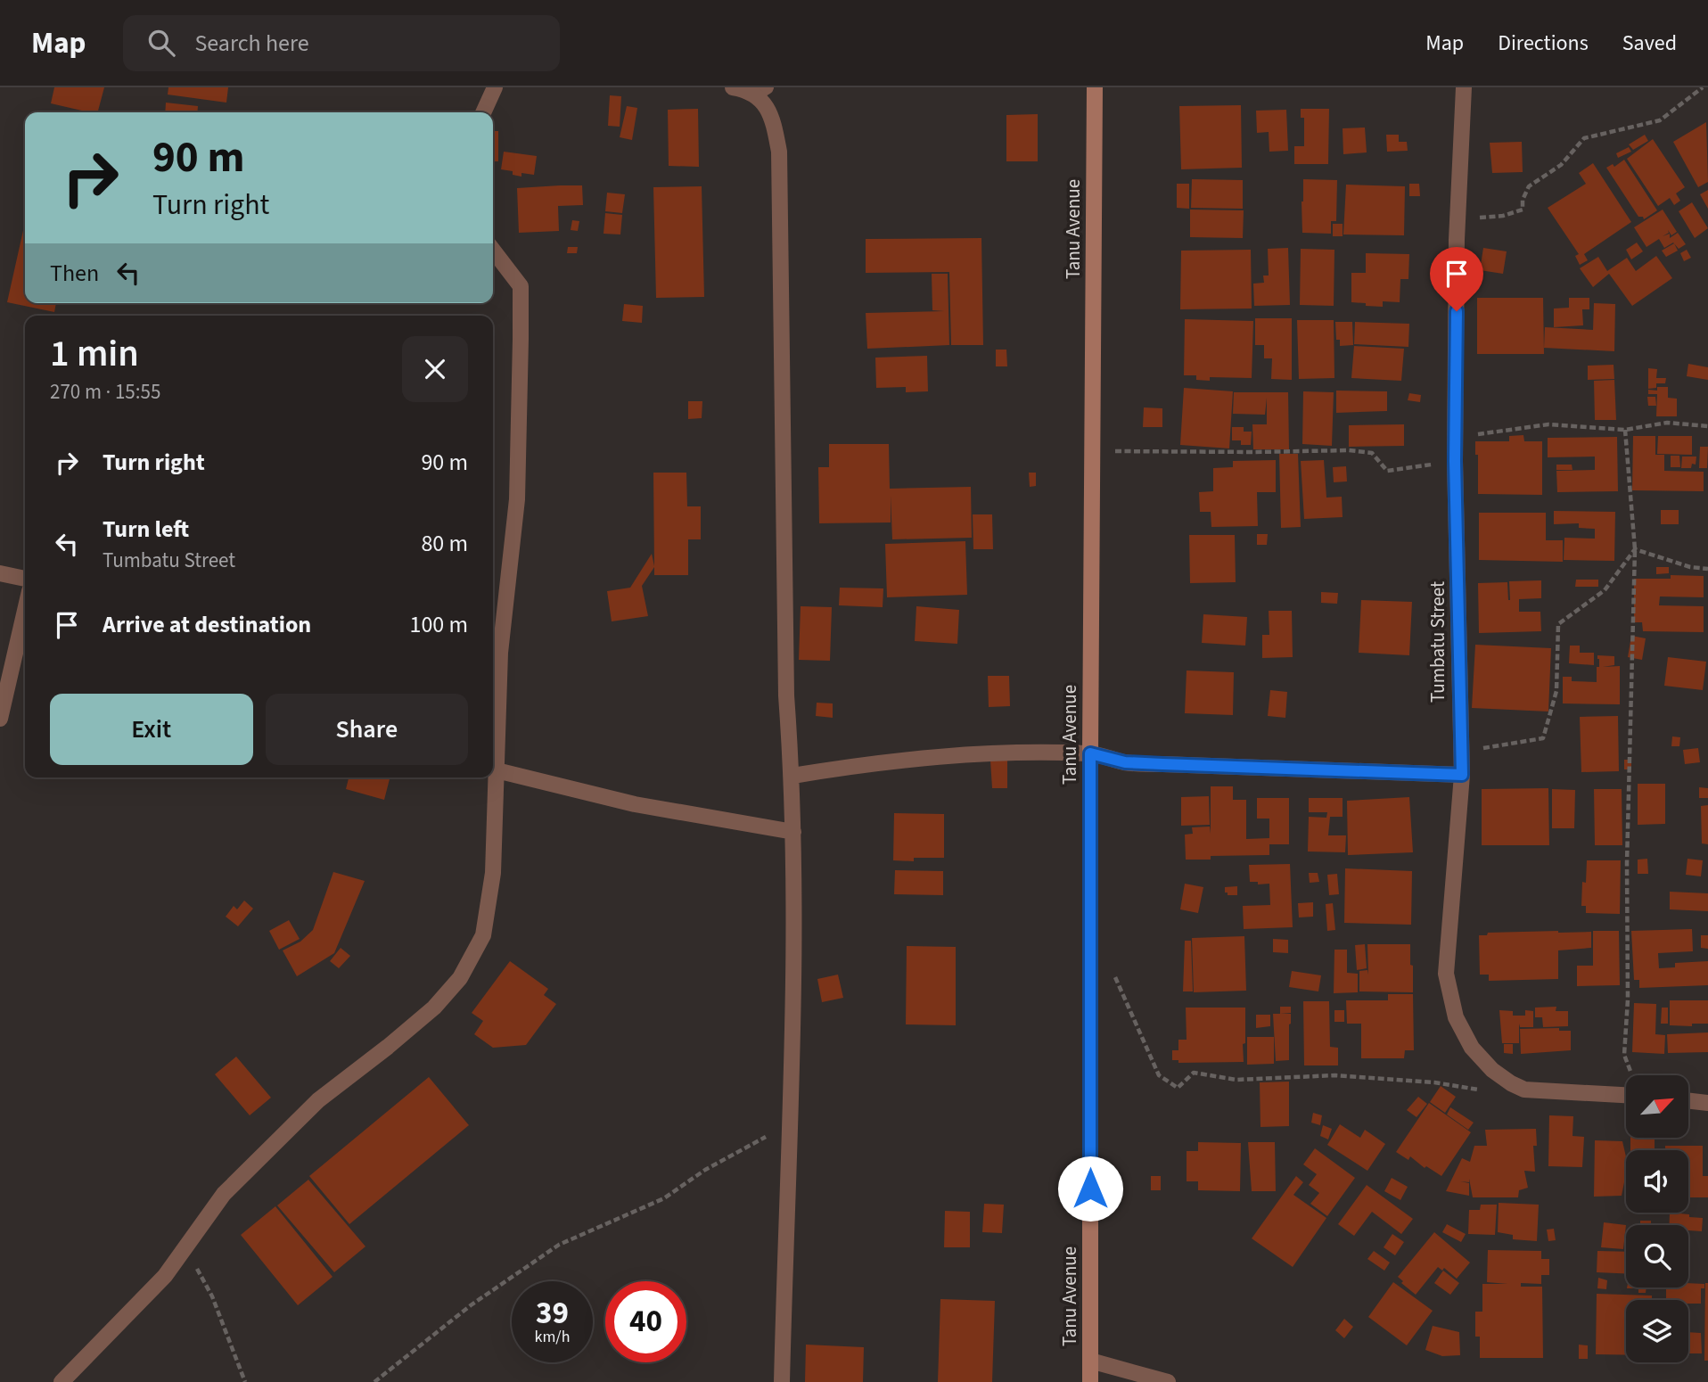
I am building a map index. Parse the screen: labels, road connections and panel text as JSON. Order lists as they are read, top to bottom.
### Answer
{
  "streets": {
    "street": ["Tanu Avenue", "Tumbatu Street"]
  },
  "north": "top right",
  "page": {
    "header": "Map",
    "search": "Search here",
    "nav": ["Map", "Directions", "Saved"],
    "turn": ["90 m", "Turn right"],
    "then": "Then",
    "heading": ["1 min", "270 m · 15:55"],
    "list": [
      {
        "name": "Turn right",
        "value": "90 m"
      },
      {
        "name": "Turn left",
        "note": "Tumbatu Street",
        "value": "80 m"
      },
      {
        "name": "Arrive at destination",
        "value": "100 m"
      }
    ],
    "buttons": ["Exit", "Share"],
    "speed": "39 km/h",
    "limit": "40"
  }
}
